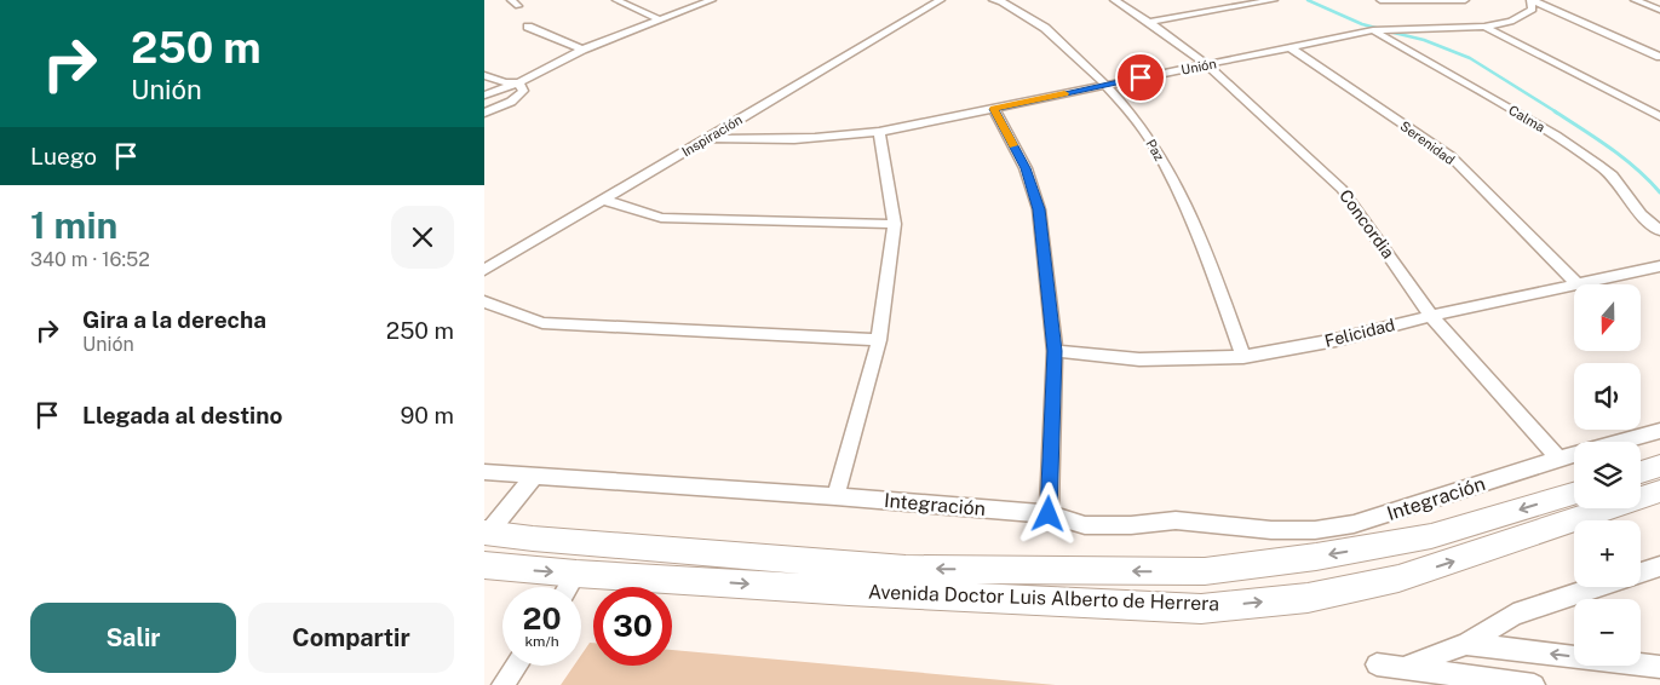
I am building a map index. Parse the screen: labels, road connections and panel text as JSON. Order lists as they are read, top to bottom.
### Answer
{
  "streets": {
    "main road": ["Avenida Doctor Luis Alberto de Herrera"],
    "street": [
      "Unión",
      "Calma",
      "Inspiración",
      "Serenidad",
      "Paz",
      "Concordia",
      "Felicidad",
      "Integración"
    ]
  },
  "crossings": [
    ["Unión", "Calma"],
    ["Unión", "Inspiración"],
    ["Unión", "Serenidad"],
    ["Unión", "Paz"],
    ["Unión", "Concordia"],
    ["Serenidad", "Felicidad"],
    ["Paz", "Felicidad"],
    ["Concordia", "Felicidad"],
    ["Concordia", "Integración"]
  ],
  "north": "bottom",
  "page": {
    "turn": ["250 m", "Unión"],
    "then": "Luego",
    "heading": ["1 min", "340 m · 16:52"],
    "map_buttons": ["+", "−"],
    "list": [
      {
        "name": "Gira a la derecha",
        "note": "Unión",
        "value": "250 m"
      },
      {
        "name": "Llegada al destino",
        "value": "90 m"
      }
    ],
    "speed": "20 km/h",
    "limit": "30",
    "buttons": ["Salir", "Compartir"]
  }
}
